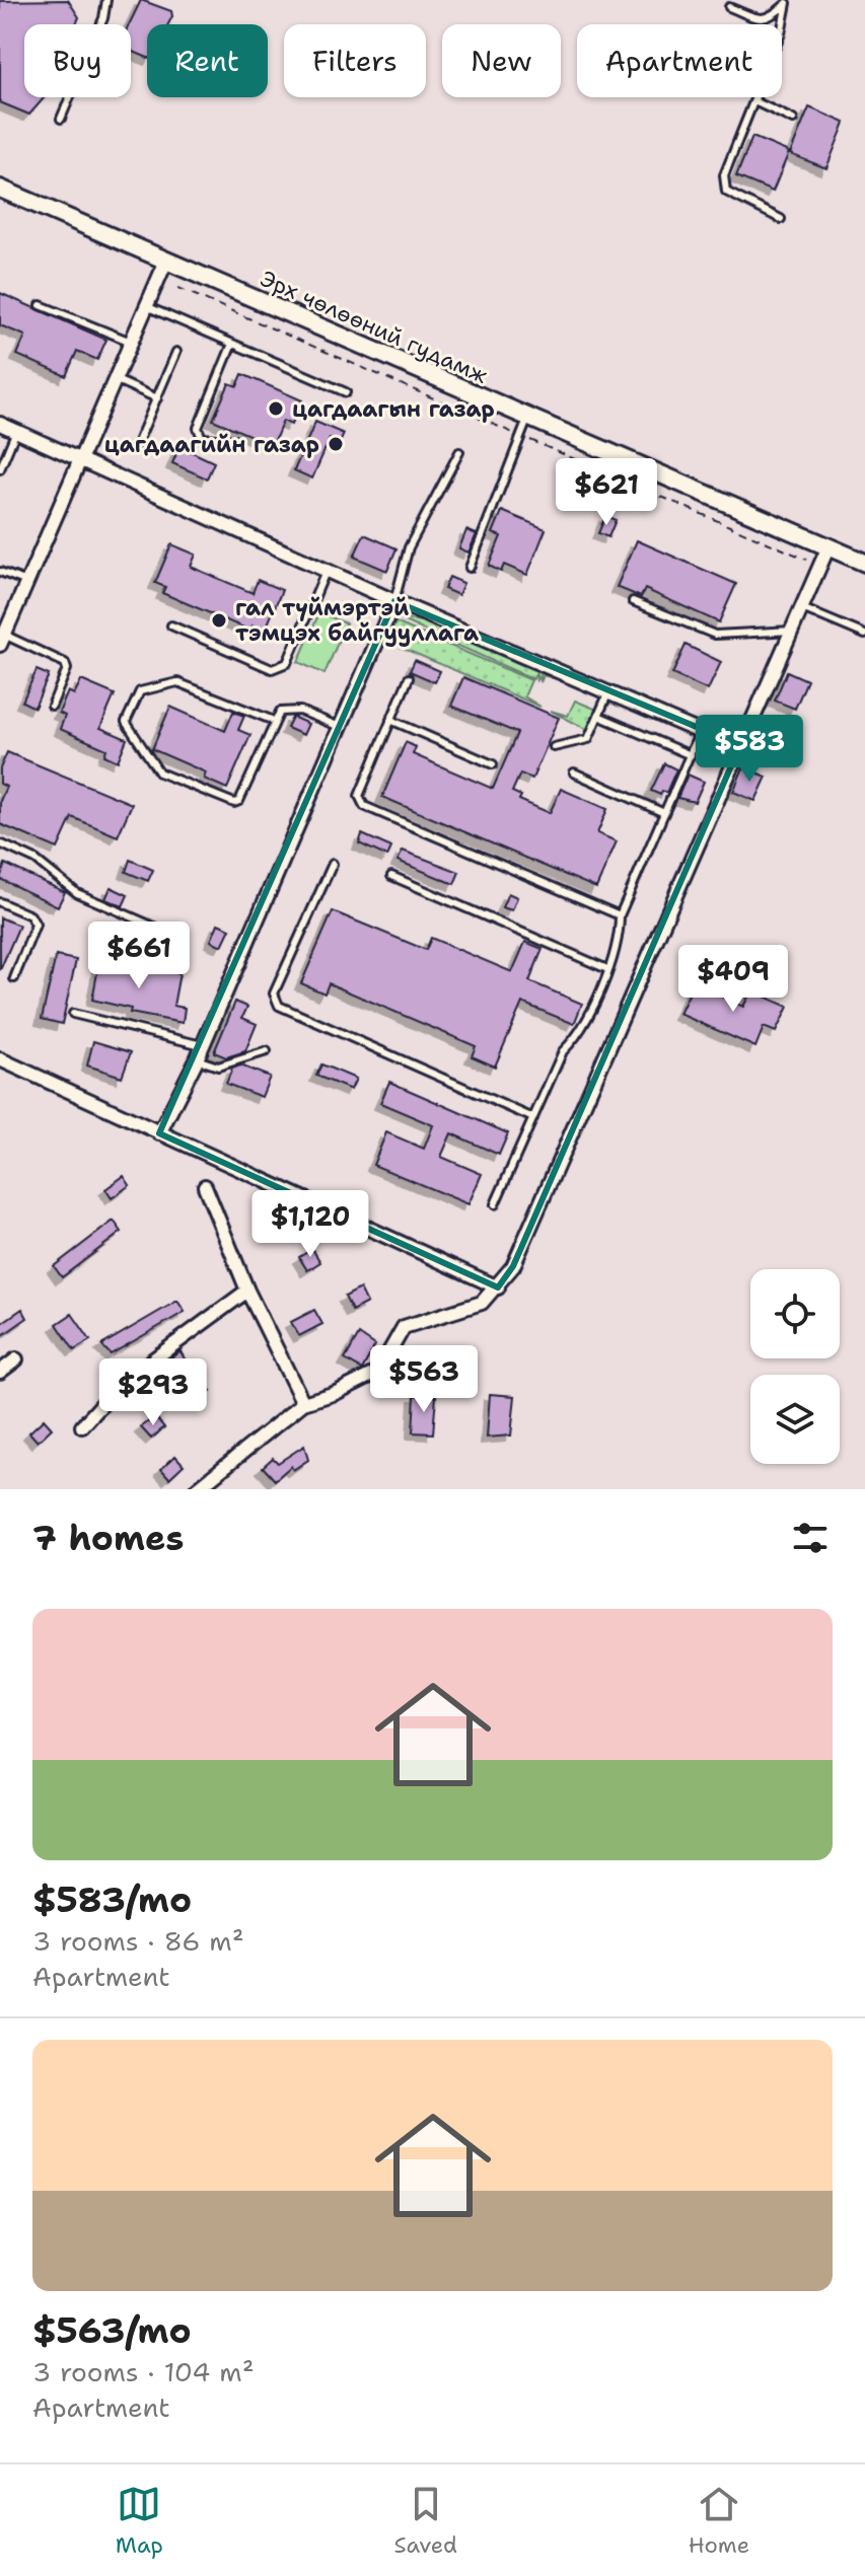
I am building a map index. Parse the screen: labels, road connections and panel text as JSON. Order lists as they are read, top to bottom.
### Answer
{
  "streets": {
    "main road": ["Эрх чөлөөний гудамж"]
  },
  "places": ["цагдаагын газар", "цагдаагийн газар", "гал түймэртэй тэмцэх байгууллага"],
  "page": {
    "chip": [
      "Buy",
      "Rent",
      "Filters",
      "New",
      "Apartment"
    ],
    "price": [
      "$621",
      "$583",
      "$661",
      "$409",
      "$1,120",
      "$563",
      "$293"
    ],
    "heading": "7 homes",
    "list": [
      {
        "name": "$583/mo",
        "note": "3 rooms · 86 m² · Apartment"
      },
      {
        "name": "$563/mo",
        "note": "3 rooms · 104 m² · Apartment"
      }
    ],
    "tabs": ["Map", "Saved", "Home"]
  }
}
